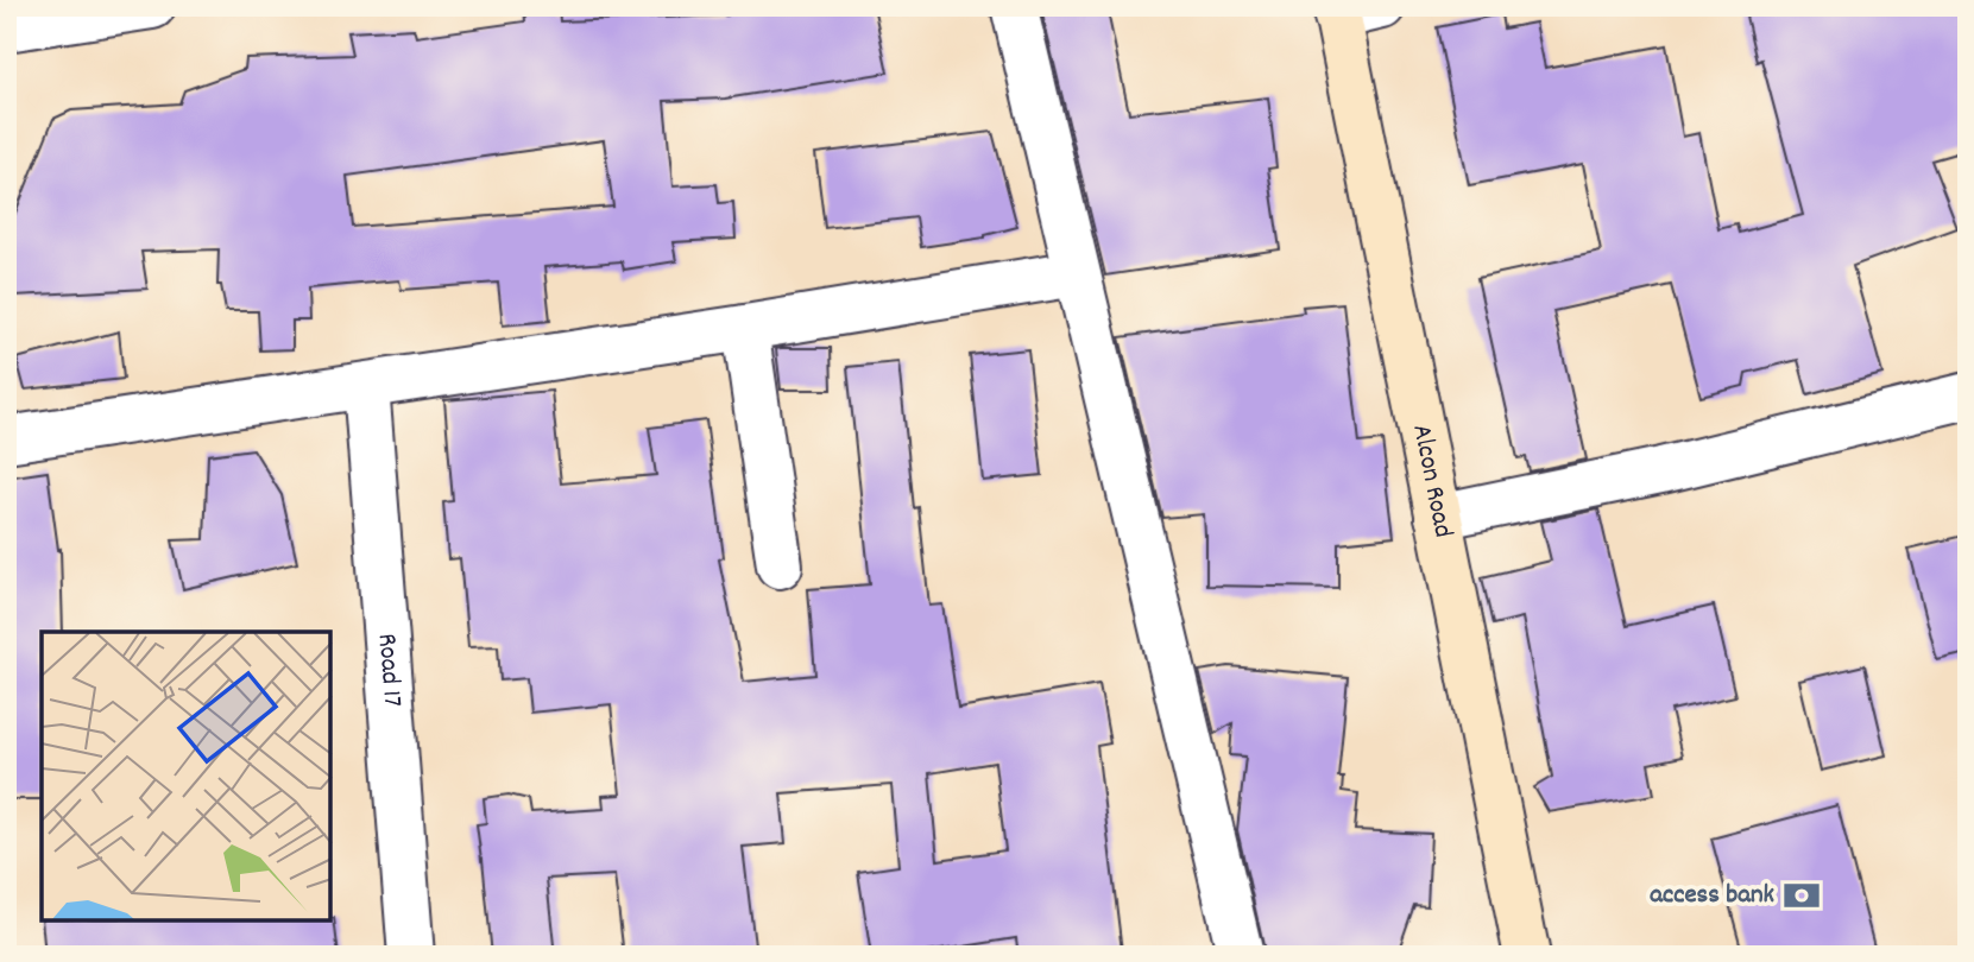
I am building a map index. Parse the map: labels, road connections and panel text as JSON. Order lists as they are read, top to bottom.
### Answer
{
  "streets": {
    "main road": ["Alcon Road"],
    "street": ["Road 17"]
  },
  "places": {
    "bank": ["access bank"]
  }
}
